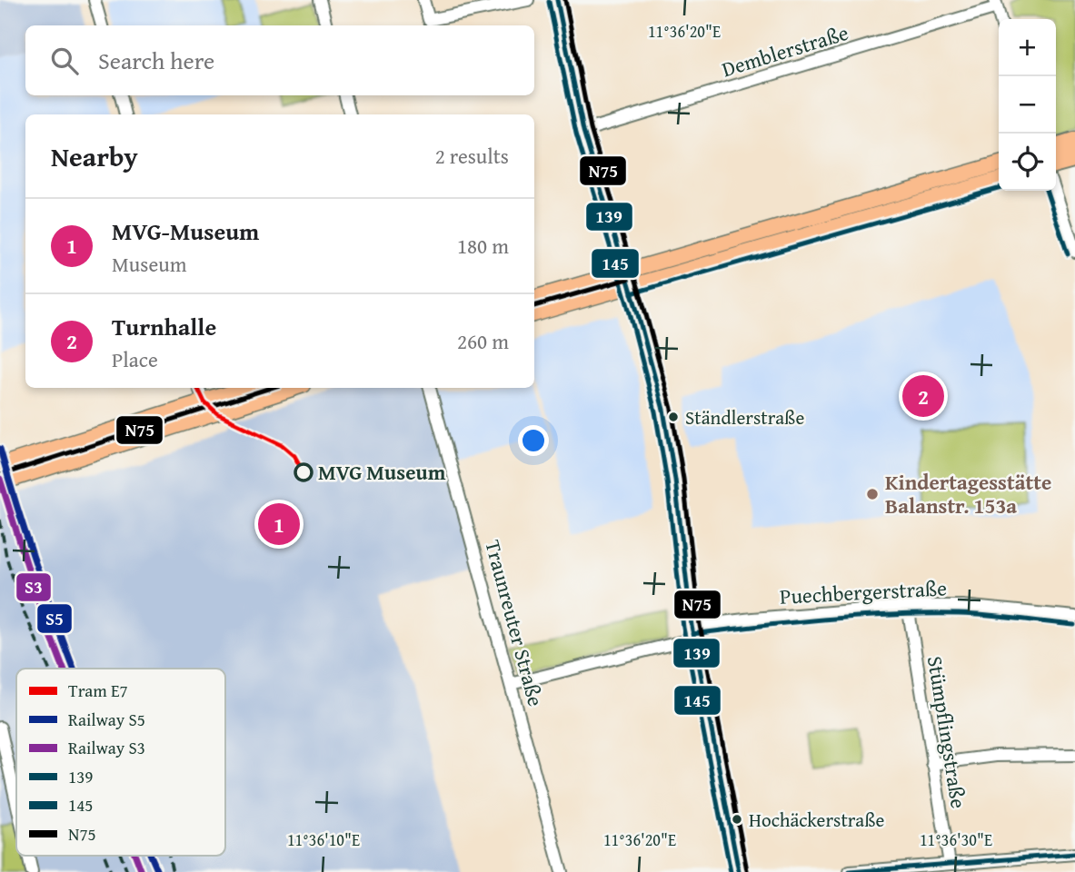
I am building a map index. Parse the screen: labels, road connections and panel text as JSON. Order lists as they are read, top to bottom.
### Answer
{
  "streets": {
    "street": [
      "Demblerstraße",
      "Puechbergerstraße",
      "Traunreuter Straße",
      "Stümpflingstraße"
    ]
  },
  "crossings": [
    ["Puechbergerstraße", "Stümpflingstraße"]
  ],
  "places": [
    "Ständlerstraße",
    "MVG Museum",
    "Kindertagesstätte Balanstr. 153a",
    "Hochäckerstraße"
  ],
  "lines": [
    "transit line 139",
    "transit line N75",
    "transit line 145",
    "tram line E7",
    "rail line S5",
    "rail line S3"
  ],
  "legend": [
    "Tram E7",
    "Railway S5",
    "Railway S3",
    "139",
    "145",
    "N75"
  ],
  "page": {
    "map_buttons": ["+", "−"],
    "search": "Search here",
    "heading": ["Nearby", "2 results"],
    "list": [
      {
        "mark": "1",
        "name": "MVG-Museum",
        "note": "Museum",
        "value": "180 m"
      },
      {
        "mark": "2",
        "name": "Turnhalle",
        "note": "Place",
        "value": "260 m"
      }
    ],
    "pins": ["2", "1"]
  },
  "coordinates": ["11°36'20\"E", "11°36'10\"E", "11°36'30\"E"]
}
